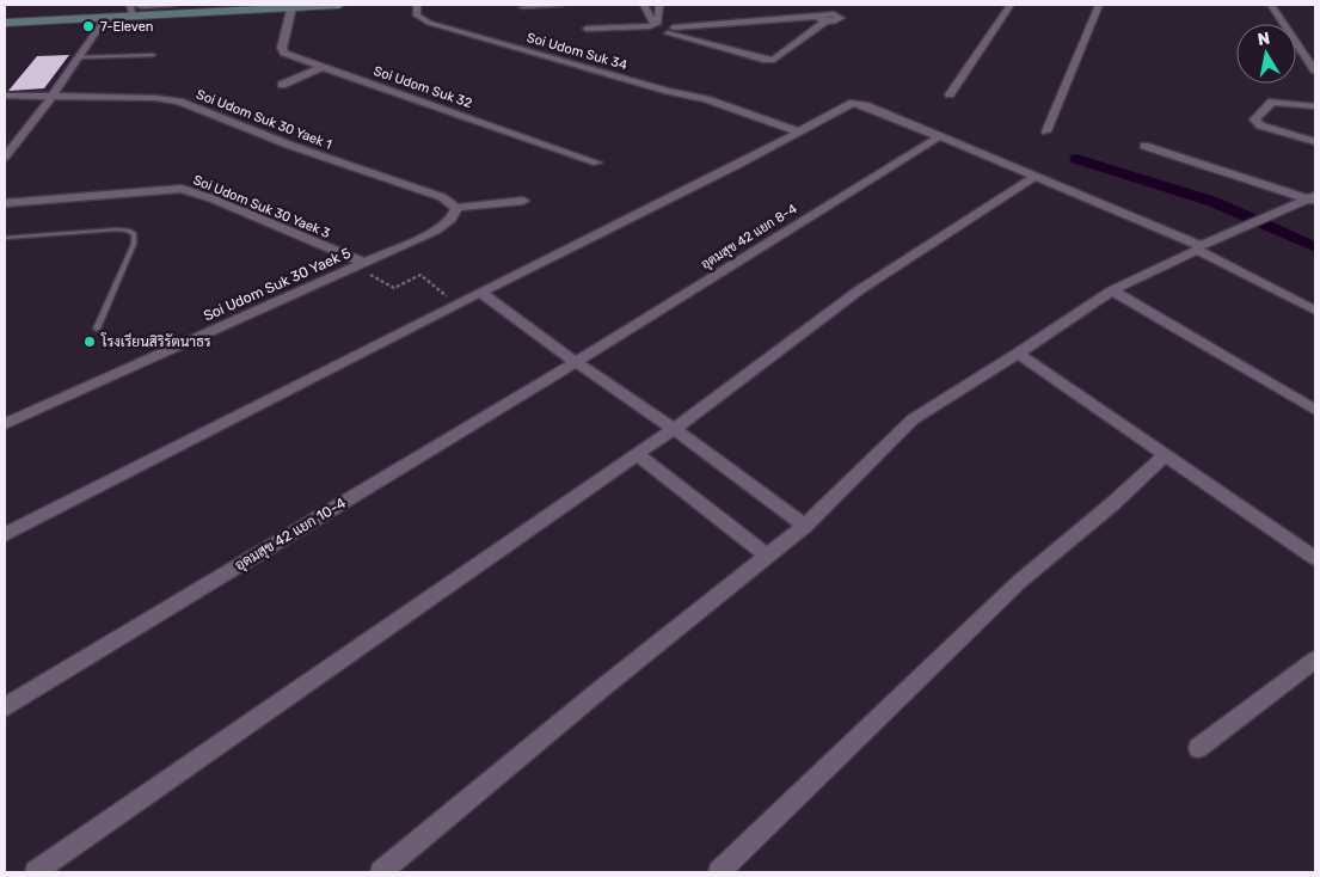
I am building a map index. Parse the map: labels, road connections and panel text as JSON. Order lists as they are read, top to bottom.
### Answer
{
  "streets": {
    "street": [
      "Soi Udom Suk 34",
      "Soi Udom Suk 32",
      "Soi Udom Suk 30 Yaek 1",
      "Soi Udom Suk 30 Yaek 3",
      "อุดมสุข 42 แยก 8-4",
      "Soi Udom Suk 30 Yaek 5",
      "อุดมสุข 42 แยก 10-4"
    ]
  },
  "crossings": [
    ["Soi Udom Suk 30 Yaek 1", "Soi Udom Suk 30 Yaek 5"],
    ["Soi Udom Suk 30 Yaek 3", "Soi Udom Suk 30 Yaek 5"],
    ["อุดมสุข 42 แยก 8-4", "อุดมสุข 42 แยก 10-4"]
  ],
  "places": ["7-Eleven", "โรงเรียนสิริรัตนาธร"],
  "north": "top"
}
